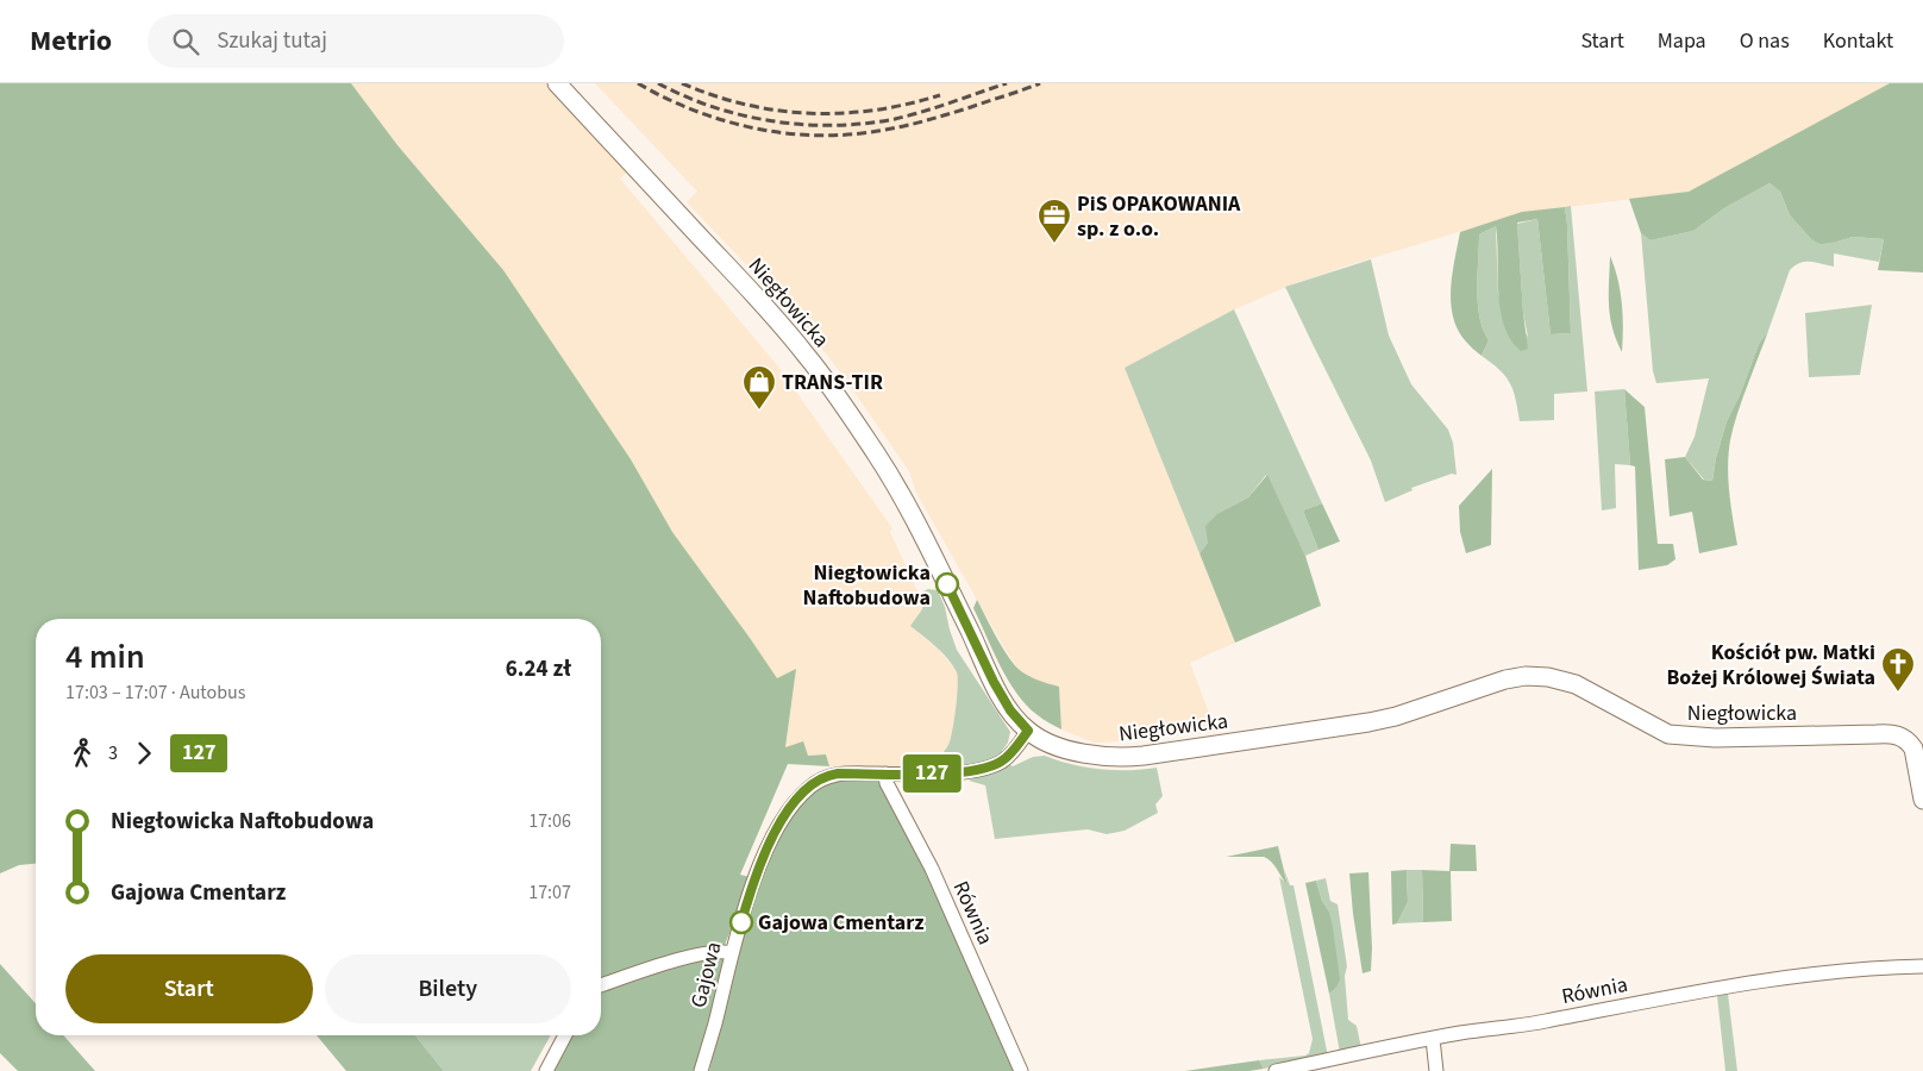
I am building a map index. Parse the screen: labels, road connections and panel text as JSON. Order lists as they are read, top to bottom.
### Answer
{
  "streets": {
    "street": ["Niegłowicka", "Równia", "Gajowa"]
  },
  "crossings": [
    ["Niegłowicka", "Gajowa"],
    ["Równia", "Gajowa"]
  ],
  "places": {
    "office": ["PiS OPAKOWANIA sp. z o.o."],
    "shop": ["TRANS-TIR"],
    "other": ["Niegłowicka Naftobudowa", "Gajowa Cmentarz"],
    "church": ["Kościół pw. Matki Bożej Królowej Świata"]
  },
  "lines": ["bus line 127"],
  "page": {
    "header": "Metrio",
    "search": "Szukaj tutaj",
    "nav": [
      "Start",
      "Mapa",
      "O nas",
      "Kontakt"
    ],
    "on_map": "127",
    "heading": ["4 min", "17:03 – 17:07 · Autobus", "6.24 zł"],
    "legs": ["3", "127"],
    "list": [
      {
        "name": "Niegłowicka Naftobudowa",
        "value": "17:06"
      },
      {
        "name": "Gajowa Cmentarz",
        "value": "17:07"
      }
    ],
    "buttons": ["Start", "Bilety"]
  }
}
